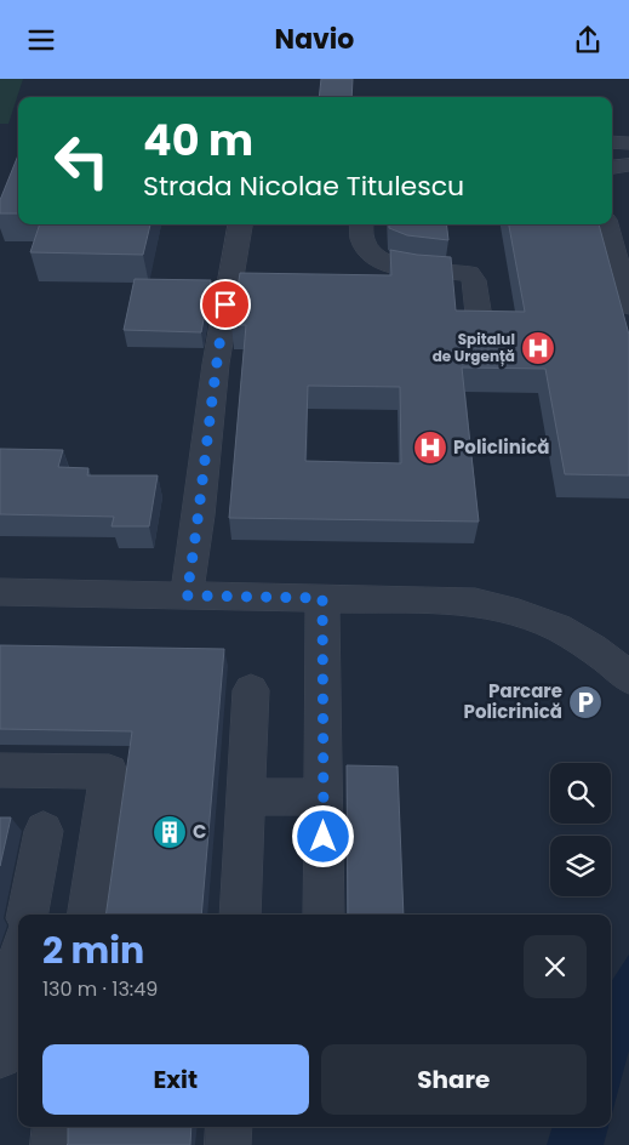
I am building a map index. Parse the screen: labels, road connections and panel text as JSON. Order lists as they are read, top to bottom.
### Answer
{
  "places": {
    "hospital": ["Spitalul de Urgență", "Policlinică"],
    "parking": ["Parcare Policrinică"],
    "building": ["C"]
  },
  "page": {
    "header": "Navio",
    "turn": ["40 m", "Strada Nicolae Titulescu"],
    "heading": ["2 min", "130 m · 13:49"],
    "buttons": ["Exit", "Share"]
  }
}
